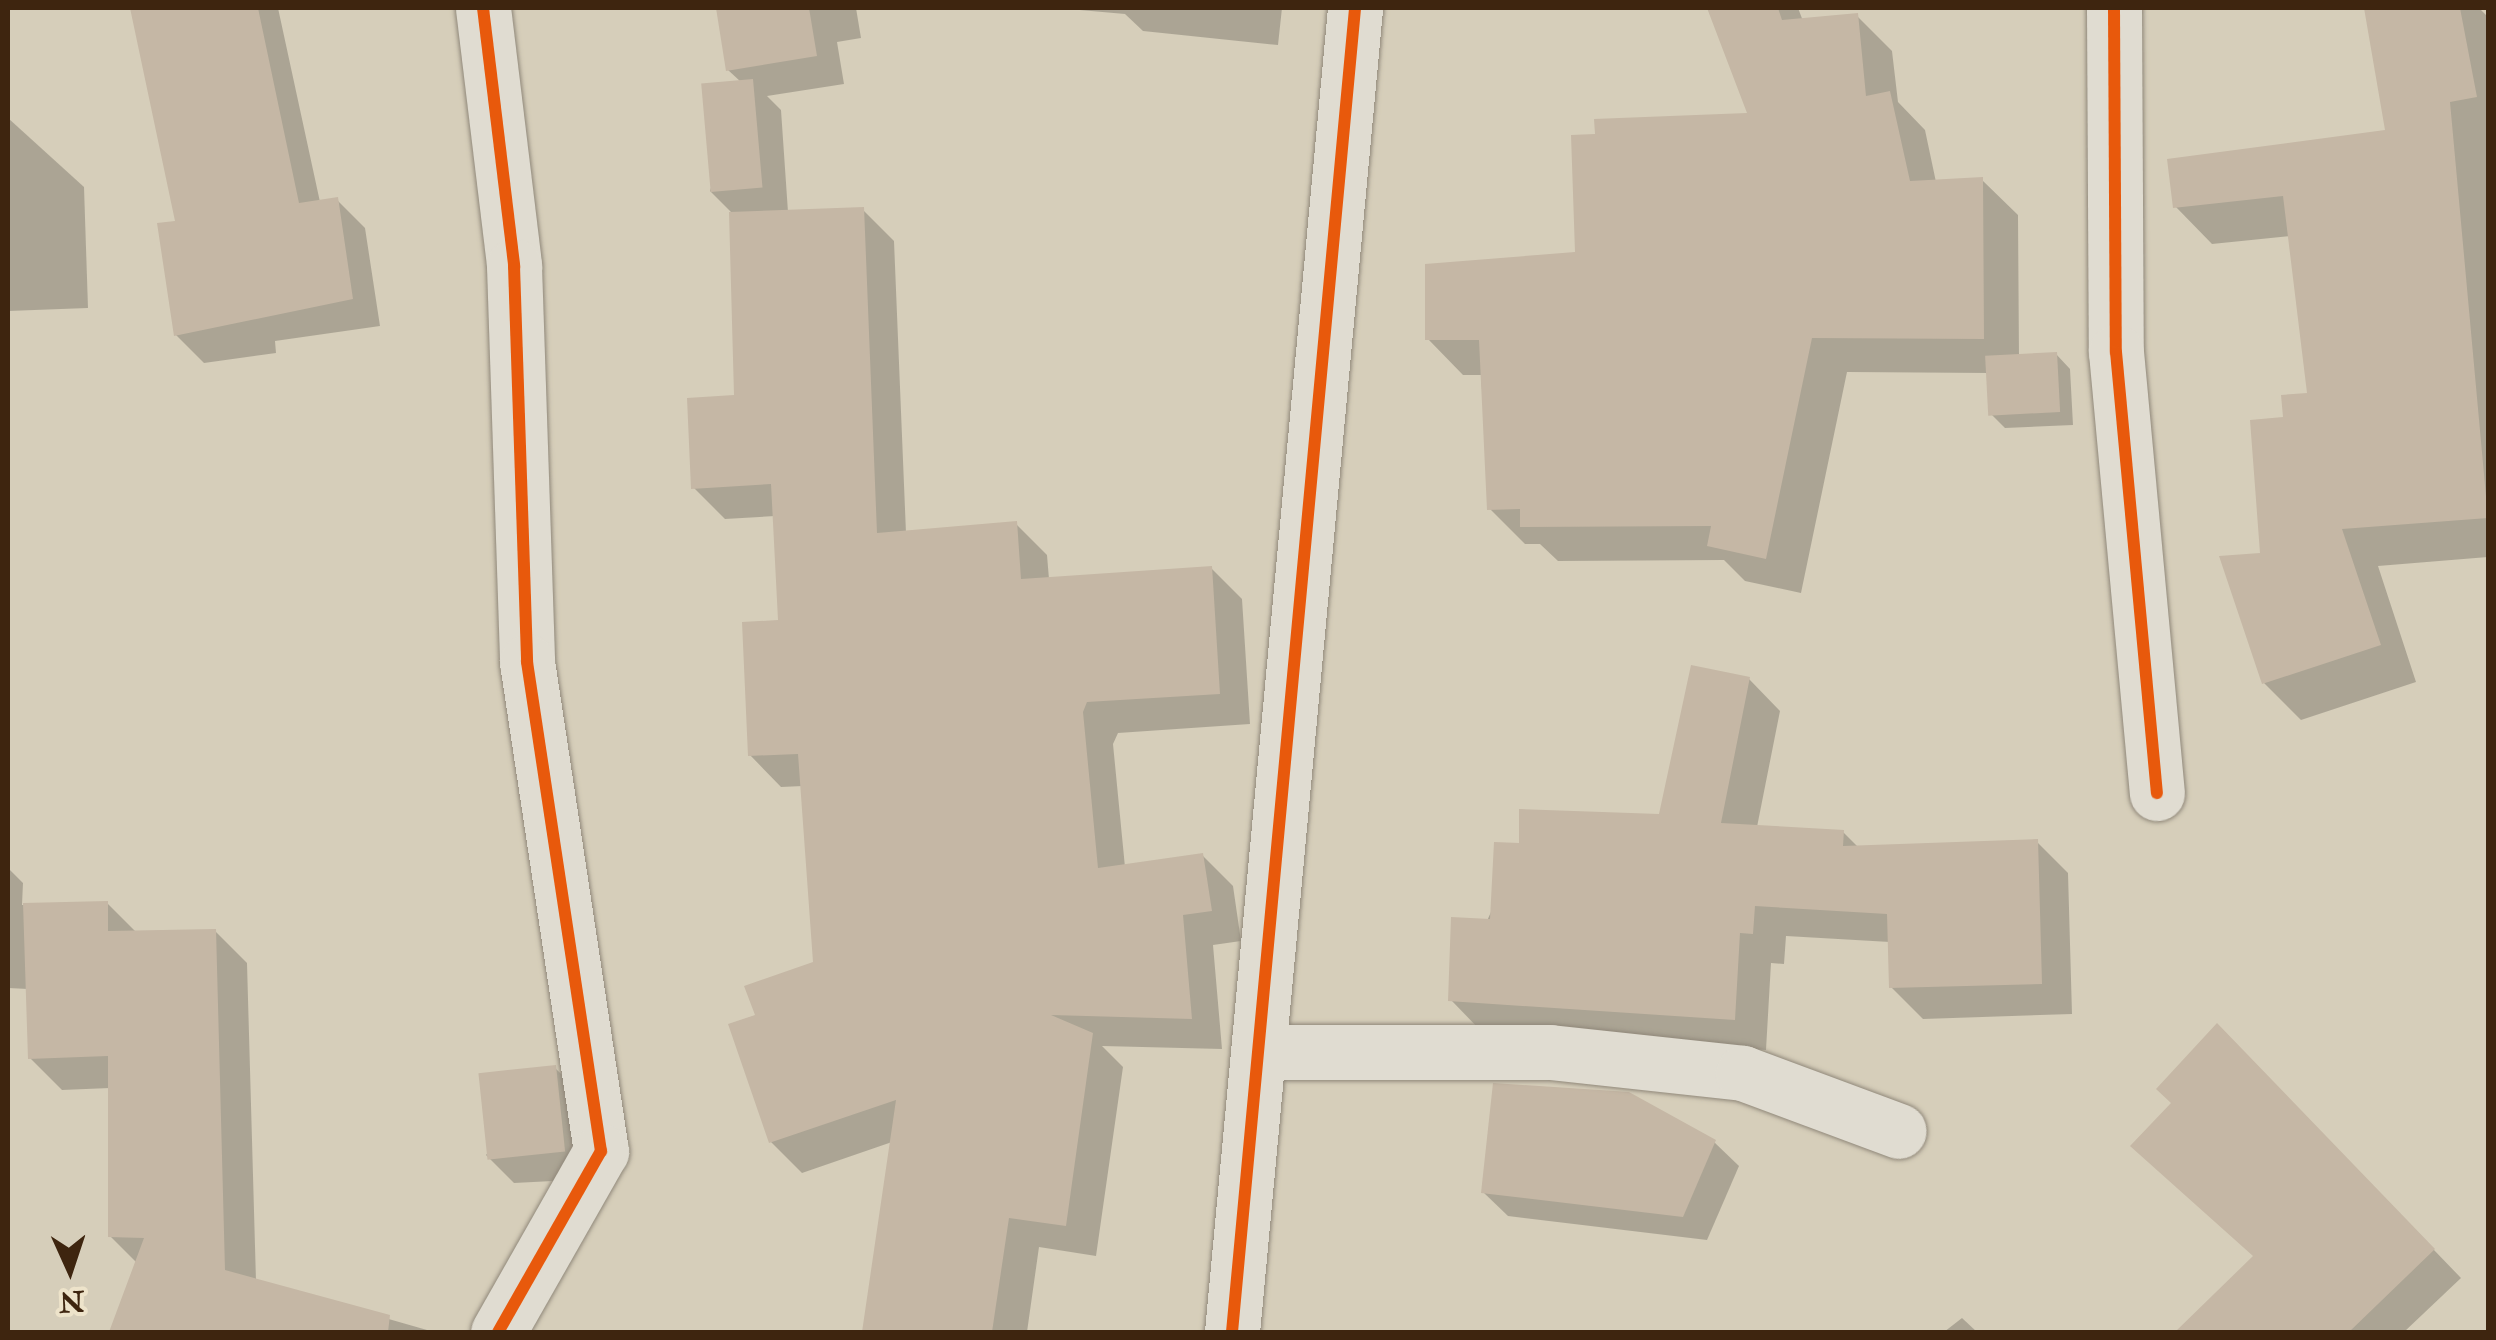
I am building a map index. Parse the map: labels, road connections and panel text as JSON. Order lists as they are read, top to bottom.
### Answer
{
  "north": "bottom"
}
